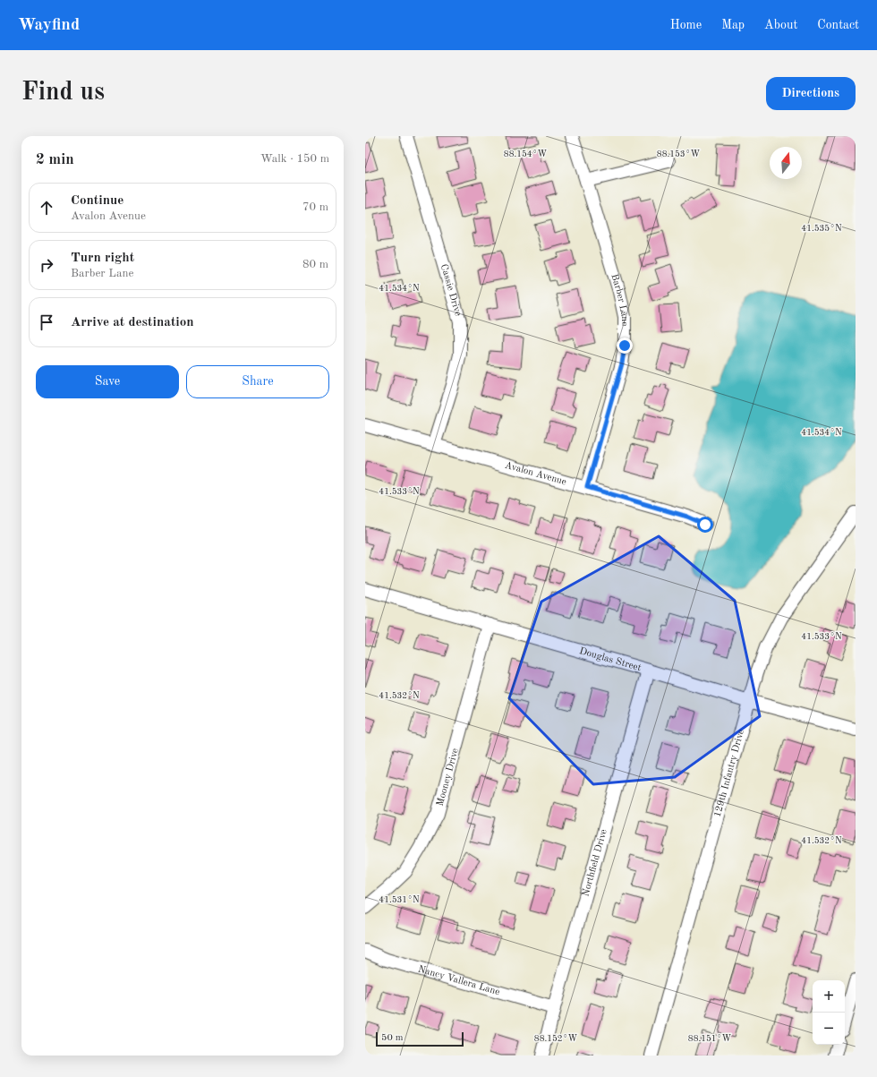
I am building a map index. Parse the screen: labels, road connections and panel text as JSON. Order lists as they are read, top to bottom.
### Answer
{
  "streets": {
    "street": [
      "Cassie Drive",
      "Barber Lane",
      "Avalon Avenue",
      "Douglas Street",
      "129th Infantry Drive",
      "Mooney Drive",
      "Northfield Drive",
      "Nancy Vallera Lane"
    ]
  },
  "crossings": [
    ["Cassie Drive", "Avalon Avenue"],
    ["Barber Lane", "Avalon Avenue"],
    ["Douglas Street", "129th Infantry Drive"],
    ["Douglas Street", "Mooney Drive"],
    ["Douglas Street", "Northfield Drive"],
    ["Northfield Drive", "Nancy Vallera Lane"]
  ],
  "scale_bar": "50 m",
  "north": "top",
  "page": {
    "header": "Wayfind",
    "nav": [
      "Home",
      "Map",
      "About",
      "Contact"
    ],
    "buttons": [
      "Directions",
      ["Save", "Share"]
    ],
    "title": "Find us",
    "heading": ["2 min", "Walk · 150 m"],
    "list": [
      ["Continue", "Avalon Avenue", "70 m"],
      ["Turn right", "Barber Lane", "80 m"],
      "Arrive at destination"
    ],
    "map_buttons": ["+", "−"],
    "scale": "50 m"
  },
  "coordinates": [
    "88.154°W",
    "88.153°W",
    "41.535°N",
    "41.534°N",
    "41.533°N",
    "41.532°N",
    "41.531°N",
    "88.152°W",
    "88.151°W"
  ]
}
